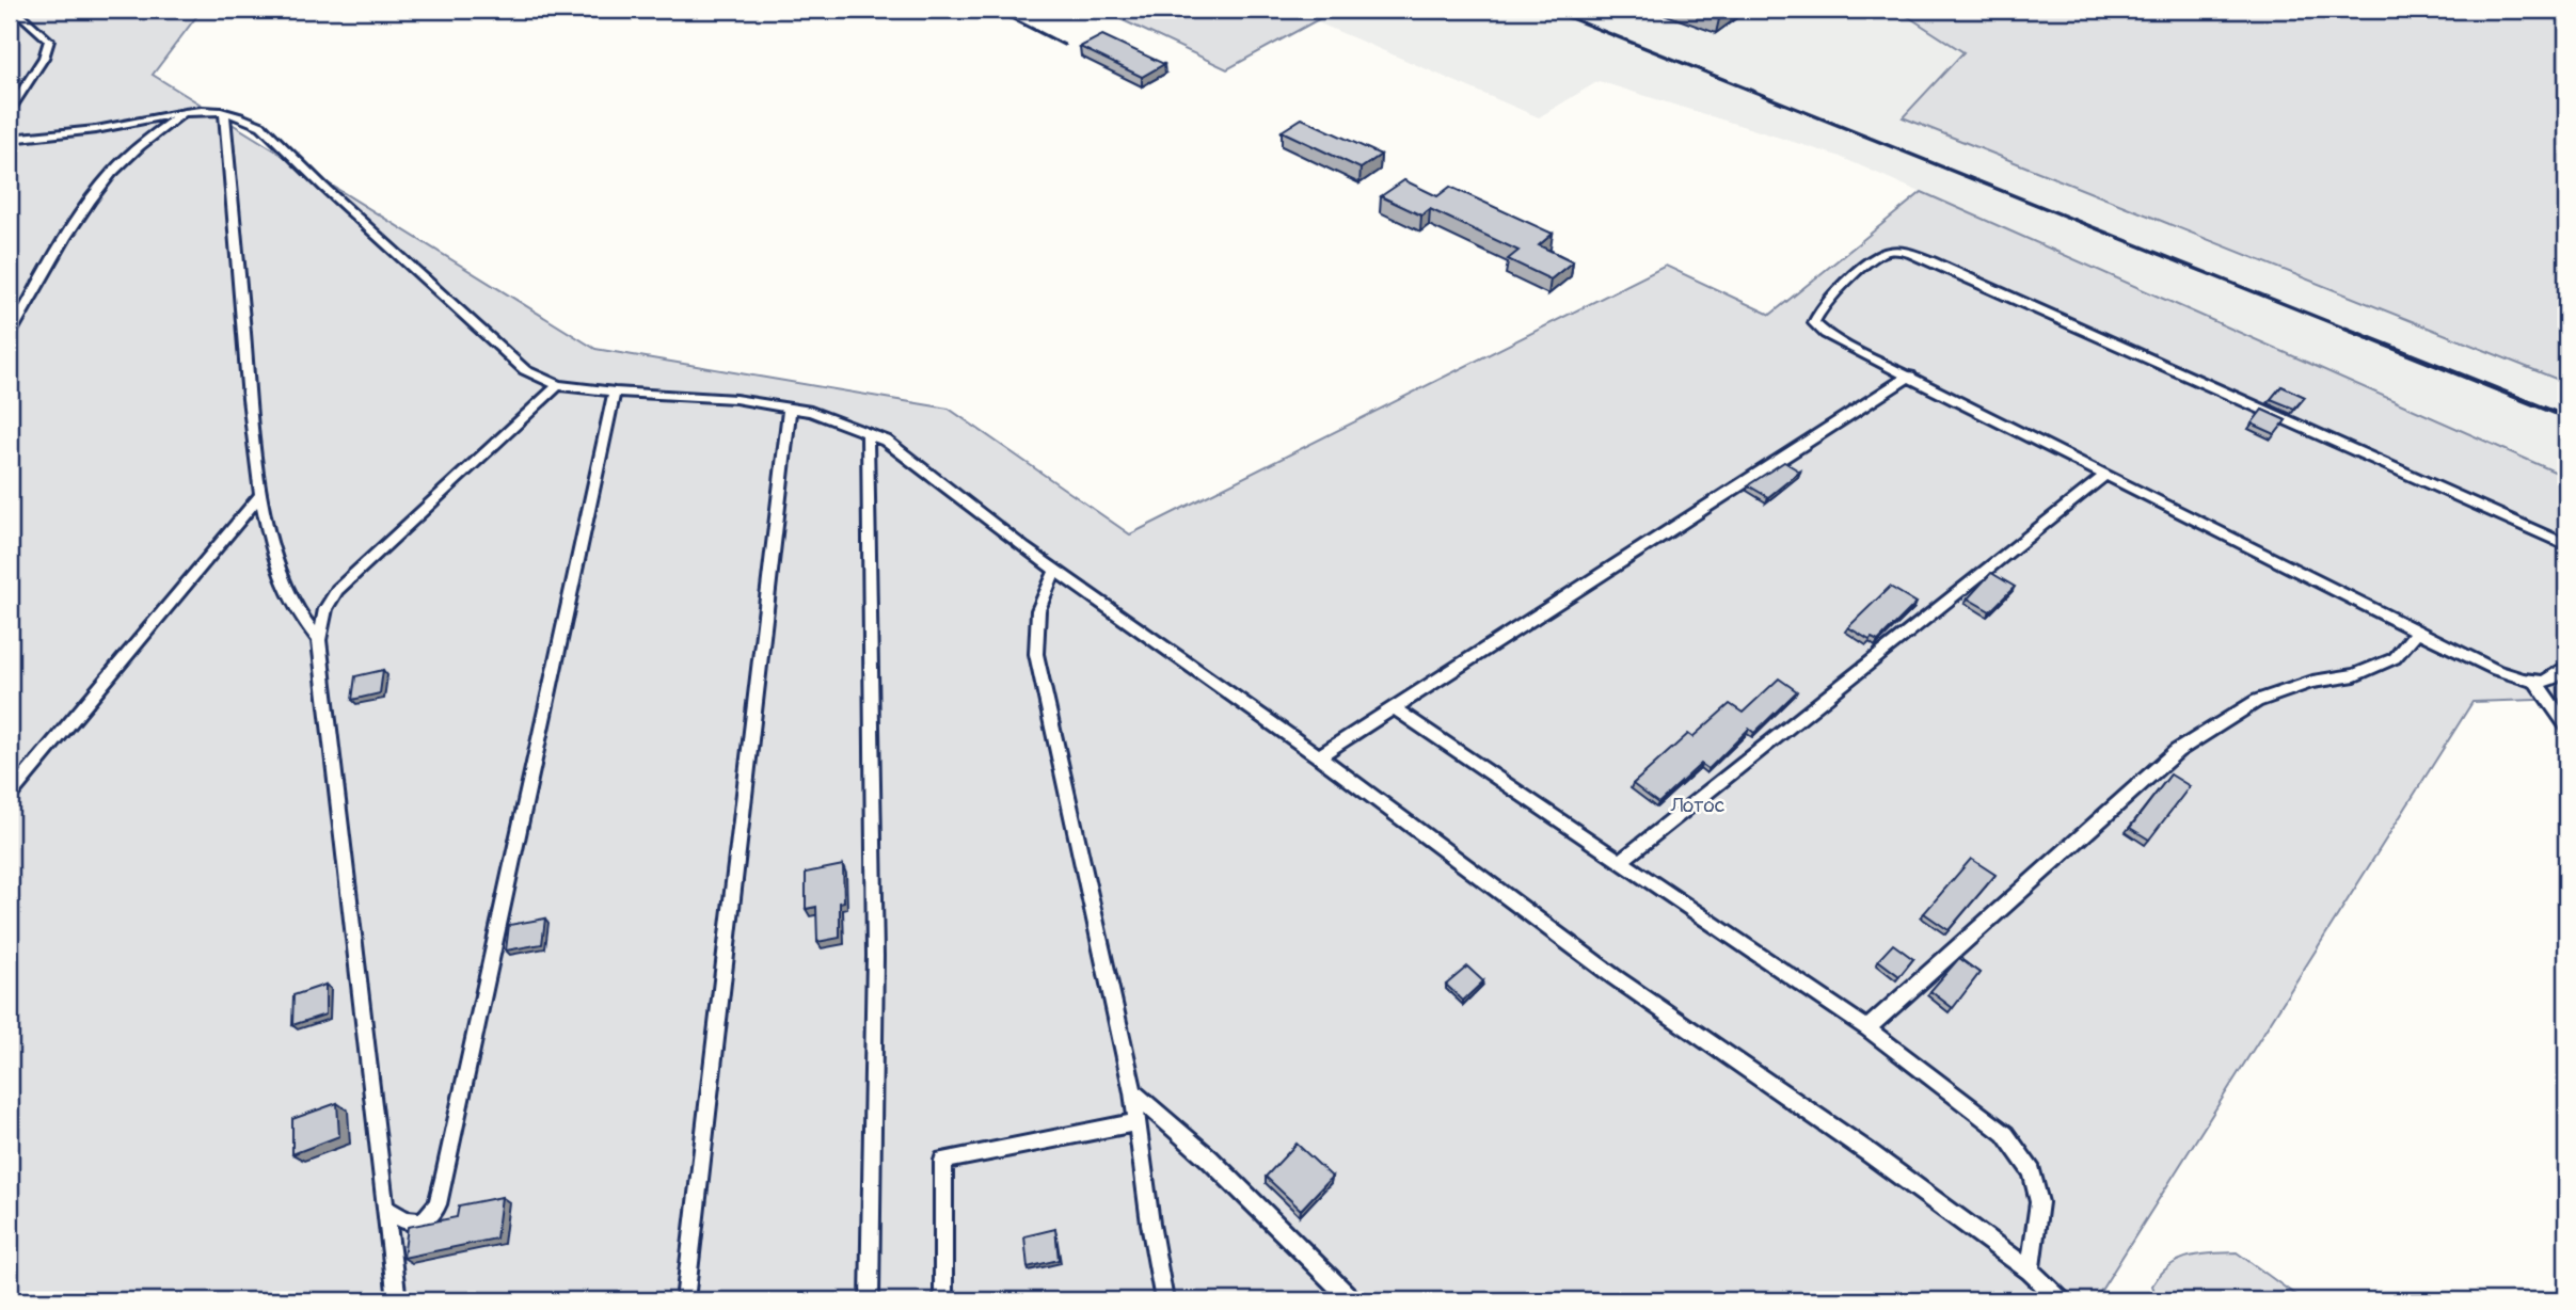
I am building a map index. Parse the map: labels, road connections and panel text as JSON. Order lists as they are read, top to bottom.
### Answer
{
  "parks": ["Лотос"]
}
